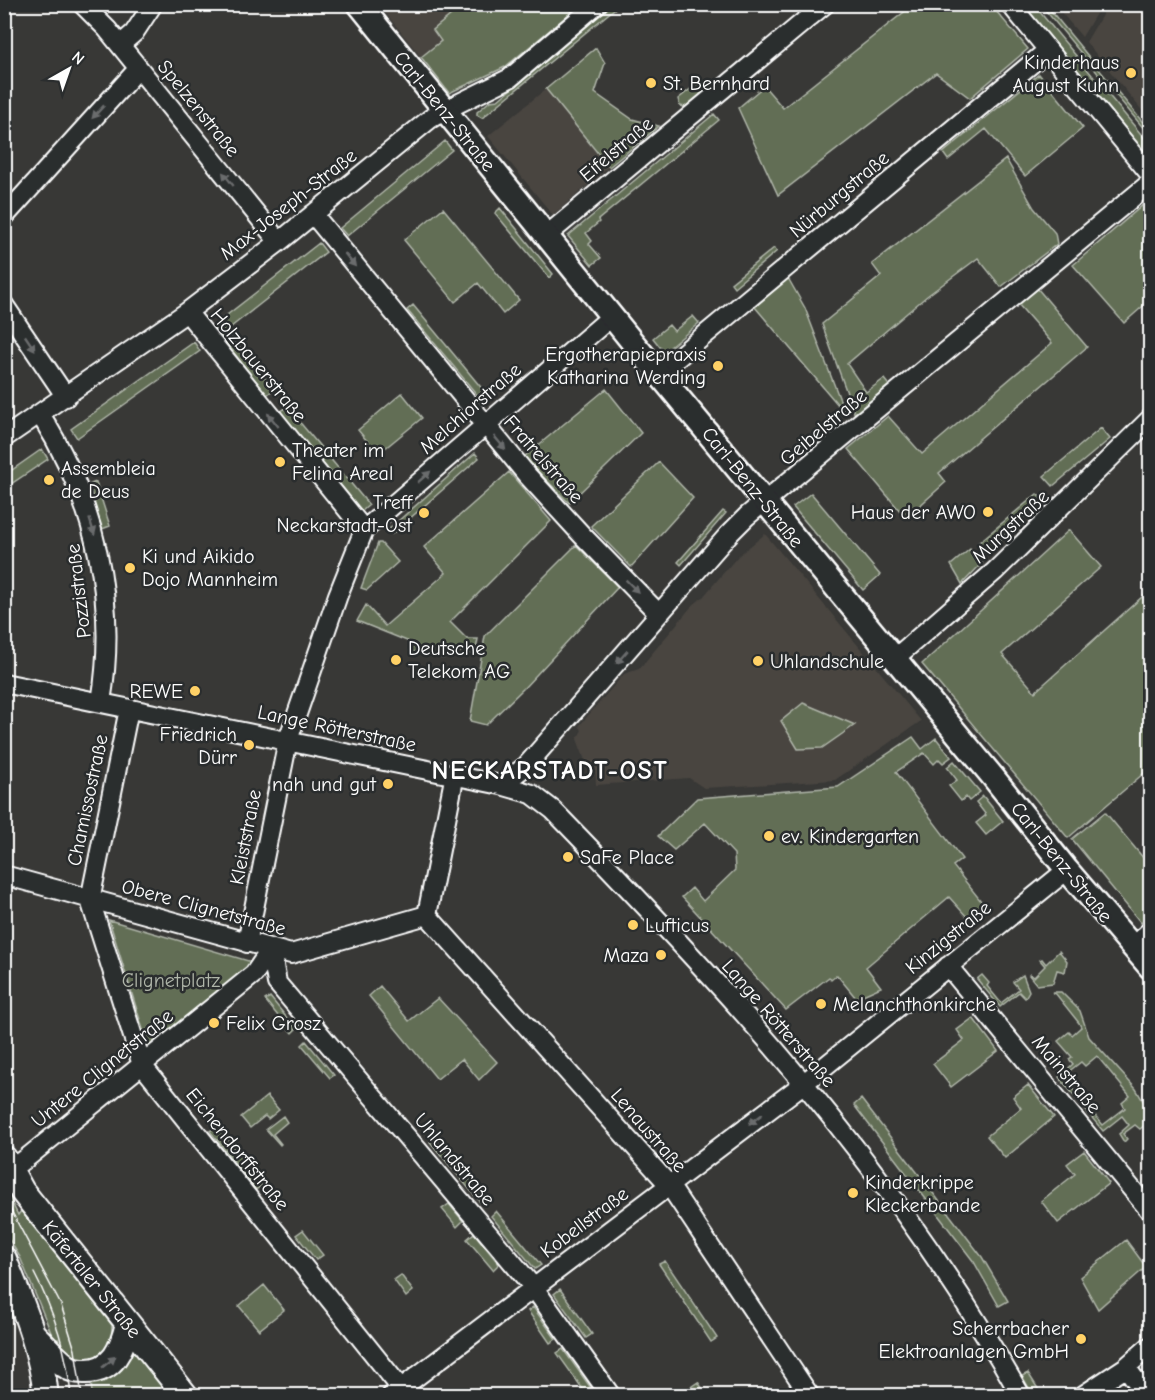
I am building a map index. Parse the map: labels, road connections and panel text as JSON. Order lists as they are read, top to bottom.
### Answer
{
  "streets": {
    "main road": ["Käfertaler Straße"],
    "street": [
      "Spelzenstraße",
      "Carl-Benz-Straße",
      "Eifelstraße",
      "Nürburgstraße",
      "Max-Joseph-Straße",
      "Holzbauerstraße",
      "Melchiorstraße",
      "Geibelstraße",
      "Fratrelstraße",
      "Murgstraße",
      "Pozzistraße",
      "Lange Rötterstraße",
      "Chamissostraße",
      "Kleiststraße",
      "Obere Clignetstraße",
      "Kinzigstraße",
      "Untere Clignetstraße",
      "Mainstraße",
      "Lenaustraße",
      "Eichendorffstraße",
      "Uhlandstraße",
      "Kobellstraße"
    ]
  },
  "crossings": [
    ["Spelzenstraße", "Max-Joseph-Straße"],
    ["Carl-Benz-Straße", "Eifelstraße"],
    ["Carl-Benz-Straße", "Nürburgstraße"],
    ["Carl-Benz-Straße", "Max-Joseph-Straße"],
    ["Carl-Benz-Straße", "Melchiorstraße"],
    ["Carl-Benz-Straße", "Geibelstraße"],
    ["Carl-Benz-Straße", "Murgstraße"],
    ["Carl-Benz-Straße", "Kinzigstraße"],
    ["Max-Joseph-Straße", "Holzbauerstraße"],
    ["Max-Joseph-Straße", "Fratrelstraße"],
    ["Max-Joseph-Straße", "Pozzistraße"],
    ["Holzbauerstraße", "Melchiorstraße"],
    ["Melchiorstraße", "Fratrelstraße"],
    ["Melchiorstraße", "Lange Rötterstraße"],
    ["Melchiorstraße", "Kleiststraße"],
    ["Geibelstraße", "Fratrelstraße"],
    ["Geibelstraße", "Lange Rötterstraße"],
    ["Pozzistraße", "Lange Rötterstraße"],
    ["Lange Rötterstraße", "Chamissostraße"],
    ["Lange Rötterstraße", "Kleiststraße"],
    ["Lange Rötterstraße", "Kinzigstraße"],
    ["Lange Rötterstraße", "Kobellstraße"],
    ["Chamissostraße", "Obere Clignetstraße"],
    ["Chamissostraße", "Eichendorffstraße"],
    ["Kleiststraße", "Obere Clignetstraße"],
    ["Obere Clignetstraße", "Untere Clignetstraße"],
    ["Obere Clignetstraße", "Lenaustraße"],
    ["Obere Clignetstraße", "Eichendorffstraße"],
    ["Obere Clignetstraße", "Uhlandstraße"],
    ["Kinzigstraße", "Mainstraße"],
    ["Kinzigstraße", "Kobellstraße"],
    ["Untere Clignetstraße", "Eichendorffstraße"],
    ["Untere Clignetstraße", "Uhlandstraße"],
    ["Untere Clignetstraße", "Käfertaler Straße"],
    ["Lenaustraße", "Kobellstraße"],
    ["Eichendorffstraße", "Kobellstraße"],
    ["Uhlandstraße", "Kobellstraße"]
  ],
  "one_way": [
    "Spelzenstraße",
    "Holzbauerstraße",
    "Fratrelstraße",
    "Pozzistraße"
  ],
  "districts": ["NECKARSTADT-OST"],
  "parks": ["Clignetplatz"],
  "places": [
    "Kinderhaus August Kuhn",
    "St. Bernhard",
    "Ergotherapiepraxis Katharina Werding",
    "Theater im Felina Areal",
    "Assembleia de Deus",
    "Haus der AWO",
    "Treff Neckarstadt-Ost",
    "Ki und Aikido Dojo Mannheim",
    "Deutsche Telekom AG",
    "Uhlandschule",
    "REWE",
    "Friedrich Dürr",
    "nah und gut",
    "ev. Kindergarten",
    "SaFe Place",
    "Lufticus",
    "Maza",
    "Melanchthonkirche",
    "Felix Grosz",
    "Kinderkrippe Kleckerbande",
    "Scherrbacher Elektroanlagen GmbH"
  ],
  "north": "top right"
}
